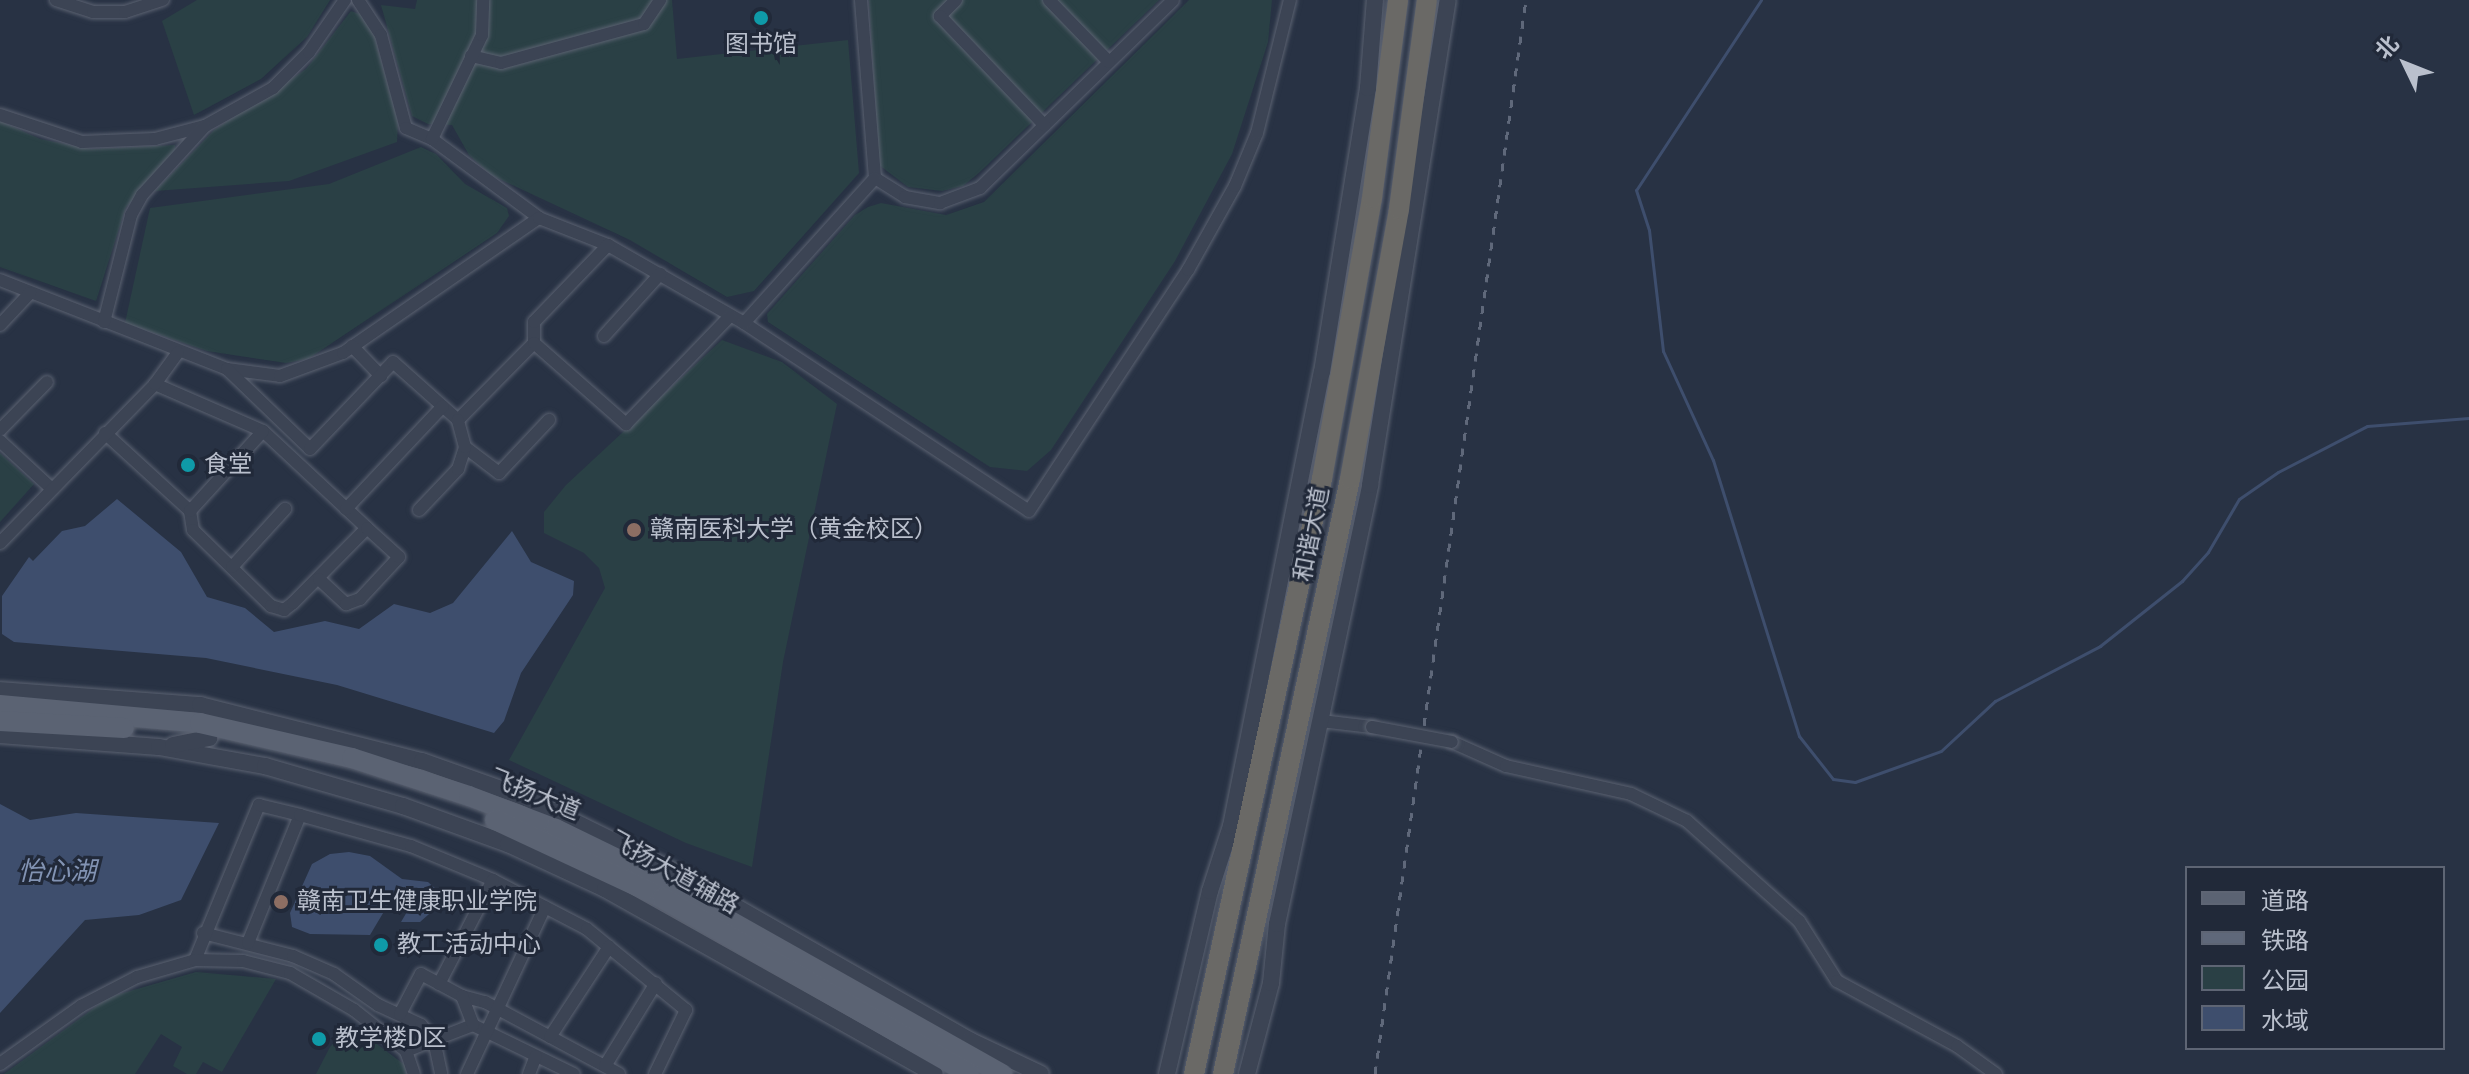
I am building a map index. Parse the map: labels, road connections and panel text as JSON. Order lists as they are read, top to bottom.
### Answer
{
  "streets": {
    "highway": ["和谐大道"],
    "main road": ["飞扬大道"],
    "street": ["飞扬大道辅路"]
  },
  "water": ["怡心湖"],
  "places": [
    "图书馆",
    "食堂",
    "赣南医科大学（黄金校区）",
    "赣南卫生健康职业学院",
    "教工活动中心",
    "教学楼D区"
  ],
  "legend": [
    "道路",
    "铁路",
    "公园",
    "水域"
  ],
  "north": "top left"
}
